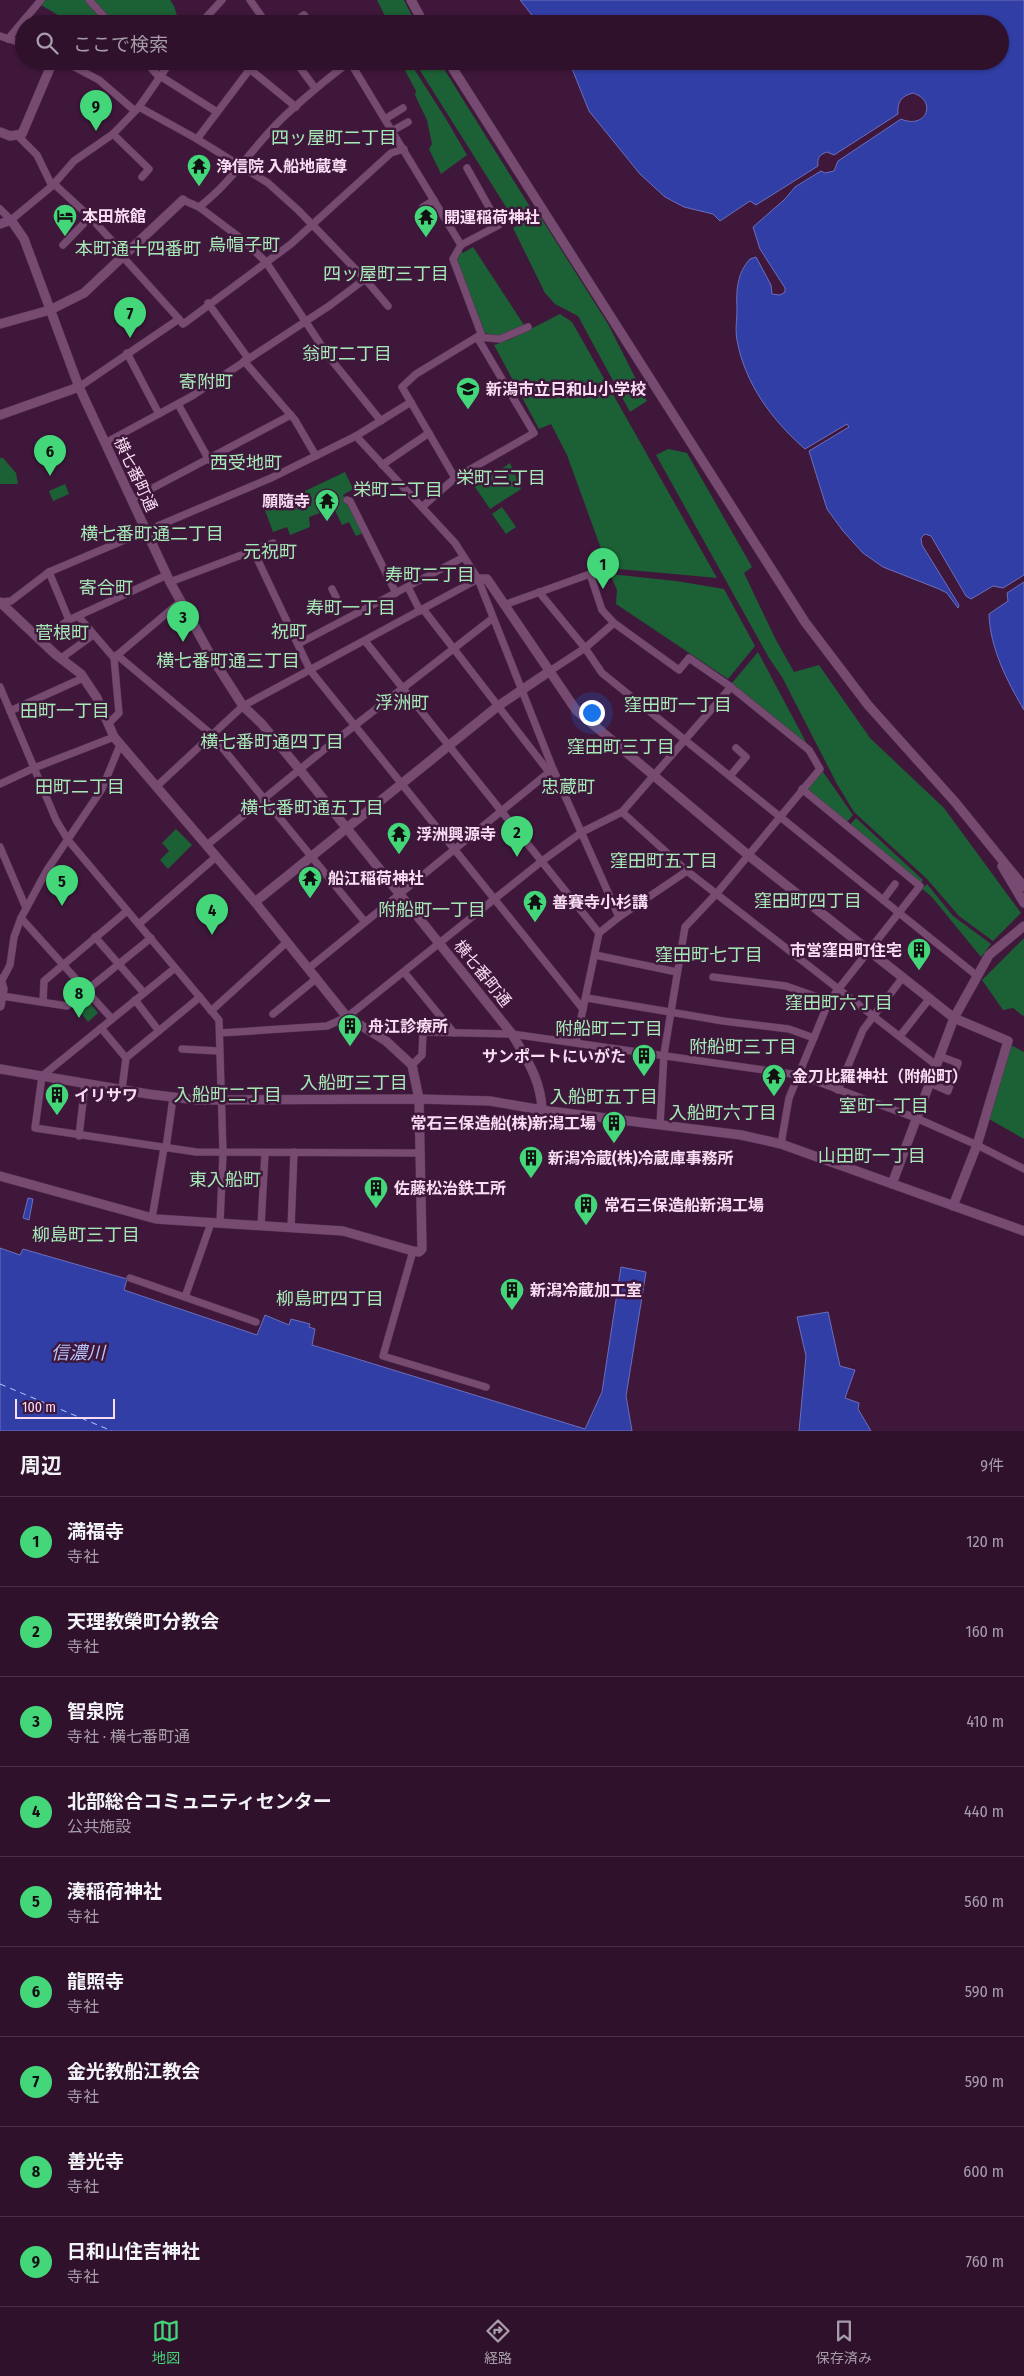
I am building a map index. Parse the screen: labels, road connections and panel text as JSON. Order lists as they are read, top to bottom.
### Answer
{
  "streets": {
    "street": ["横七番町通"]
  },
  "districts": [
    "四ッ屋町二丁目",
    "烏帽子町",
    "本町通十四番町",
    "四ッ屋町三丁目",
    "翁町二丁目",
    "寄附町",
    "西受地町",
    "栄町三丁目",
    "栄町二丁目",
    "横七番町通二丁目",
    "元祝町",
    "寿町二丁目",
    "寄合町",
    "寿町一丁目",
    "祝町",
    "菅根町",
    "横七番町通三丁目",
    "浮洲町",
    "窪田町一丁目",
    "田町一丁目",
    "横七番町通四丁目",
    "窪田町三丁目",
    "田町二丁目",
    "忠蔵町",
    "横七番町通五丁目",
    "窪田町五丁目",
    "窪田町四丁目",
    "附船町一丁目",
    "窪田町七丁目",
    "窪田町六丁目",
    "附船町二丁目",
    "附船町三丁目",
    "入船町三丁目",
    "入船町二丁目",
    "入船町五丁目",
    "室町一丁目",
    "入船町六丁目",
    "山田町一丁目",
    "東入船町",
    "柳島町三丁目",
    "柳島町四丁目"
  ],
  "water": ["信濃川"],
  "places": {
    "temple": [
      "浄信院 入船地蔵尊",
      "開運稲荷神社",
      "願隨寺",
      "浮洲興源寺",
      "船江稲荷神社",
      "善賽寺小杉講",
      "金刀比羅神社（附船町）"
    ],
    "hotel": ["本田旅館"],
    "school or university": ["新潟市立日和山小学校"],
    "building": [
      "市営窪田町住宅",
      "舟江診療所",
      "サンポートにいがた",
      "イリサワ",
      "常石三保造船(株)新潟工場",
      "新潟冷蔵(株)冷蔵庫事務所",
      "佐藤松治鉄工所",
      "常石三保造船新潟工場",
      "新潟冷蔵加工室"
    ]
  },
  "scale_bar": "100 m",
  "page": {
    "search": "ここで検索",
    "pins": [
      "9",
      "7",
      "6",
      "1",
      "3",
      "2",
      "5",
      "4",
      "8"
    ],
    "scale": "100 m",
    "heading": ["周辺", "9件"],
    "list": [
      {
        "mark": "1",
        "name": "満福寺",
        "note": "寺社",
        "value": "120 m"
      },
      {
        "mark": "2",
        "name": "天理教榮町分教会",
        "note": "寺社",
        "value": "160 m"
      },
      {
        "mark": "3",
        "name": "智泉院",
        "note": "寺社 · 横七番町通",
        "value": "410 m"
      },
      {
        "mark": "4",
        "name": "北部総合コミュニティセンター",
        "note": "公共施設",
        "value": "440 m"
      },
      {
        "mark": "5",
        "name": "湊稲荷神社",
        "note": "寺社",
        "value": "560 m"
      },
      {
        "mark": "6",
        "name": "龍照寺",
        "note": "寺社",
        "value": "590 m"
      },
      {
        "mark": "7",
        "name": "金光教船江教会",
        "note": "寺社",
        "value": "590 m"
      },
      {
        "mark": "8",
        "name": "善光寺",
        "note": "寺社",
        "value": "600 m"
      },
      {
        "mark": "9",
        "name": "日和山住吉神社",
        "note": "寺社",
        "value": "760 m"
      }
    ],
    "nav": ["地図", "経路", "保存済み"]
  }
}
